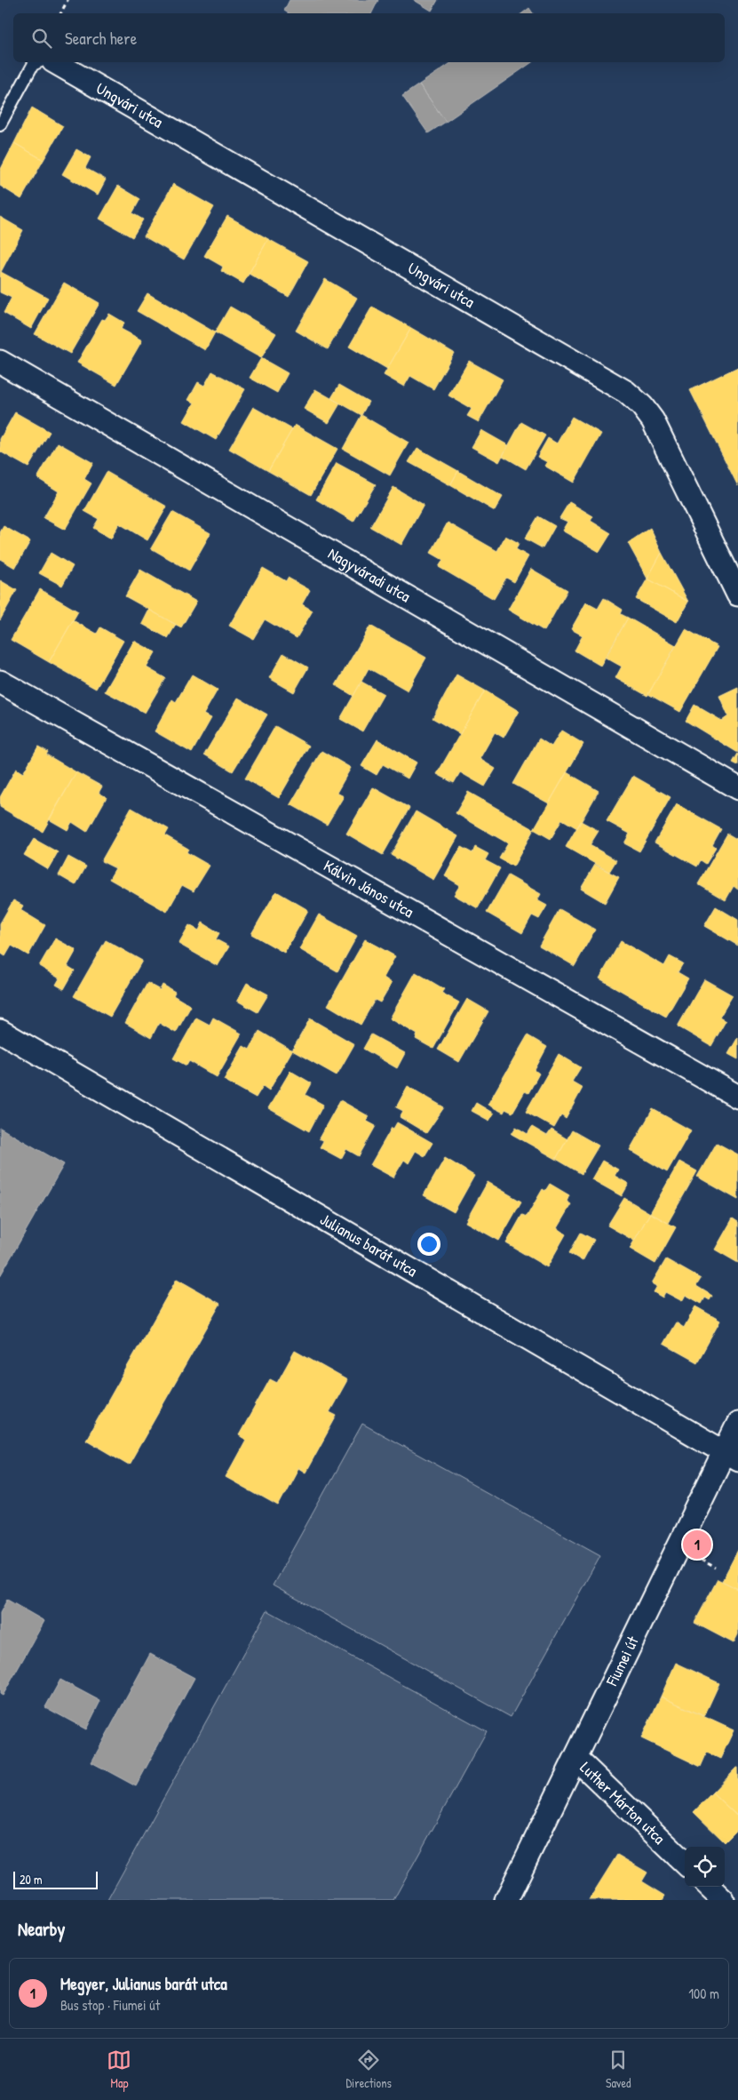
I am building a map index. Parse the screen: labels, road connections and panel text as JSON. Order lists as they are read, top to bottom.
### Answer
{
  "streets": {
    "street": [
      "Ungvári utca",
      "Nagyváradi utca",
      "Kálvin János utca",
      "Julianus barát utca",
      "Fiumei út",
      "Luther Márton utca"
    ]
  },
  "crossings": [
    ["Julianus barát utca", "Fiumei út"],
    ["Fiumei út", "Luther Márton utca"]
  ],
  "scale_bar": "20 m",
  "page": {
    "search": "Search here",
    "pins": "1",
    "scale": "20 m",
    "heading": "Nearby",
    "list": [
      {
        "mark": "1",
        "name": "Megyer, Julianus barát utca",
        "note": "Bus stop · Fiumei út",
        "value": "100 m"
      }
    ],
    "nav": ["Map", "Directions", "Saved"]
  }
}
